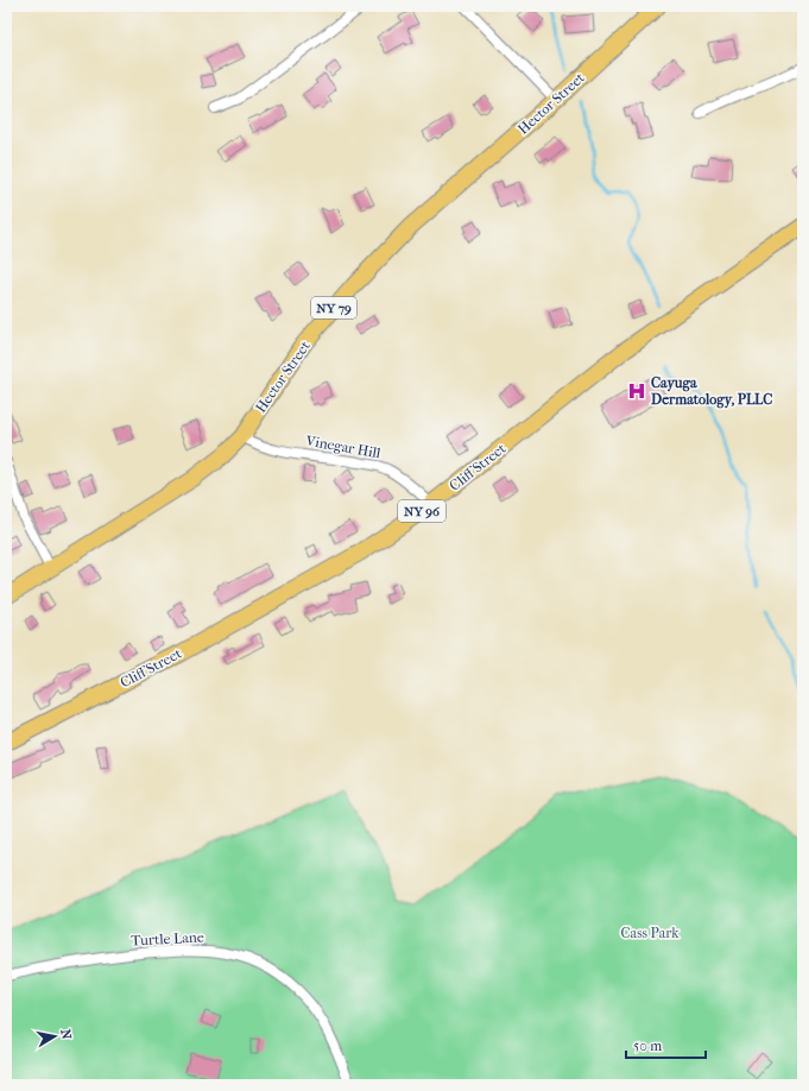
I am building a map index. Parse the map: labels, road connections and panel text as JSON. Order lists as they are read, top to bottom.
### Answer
{
  "streets": {
    "main road": [
      "Hector Street",
      "NY 79",
      "Cliff Street",
      "NY 96"
    ],
    "street": ["Vinegar Hill", "Turtle Lane"]
  },
  "crossings": [
    ["Hector Street", "Vinegar Hill"],
    ["Vinegar Hill", "Cliff Street"]
  ],
  "parks": ["Cass Park"],
  "places": {
    "hospital": ["Cayuga Dermatology, PLLC"]
  },
  "scale_bar": "50 m",
  "north": "right"
}
